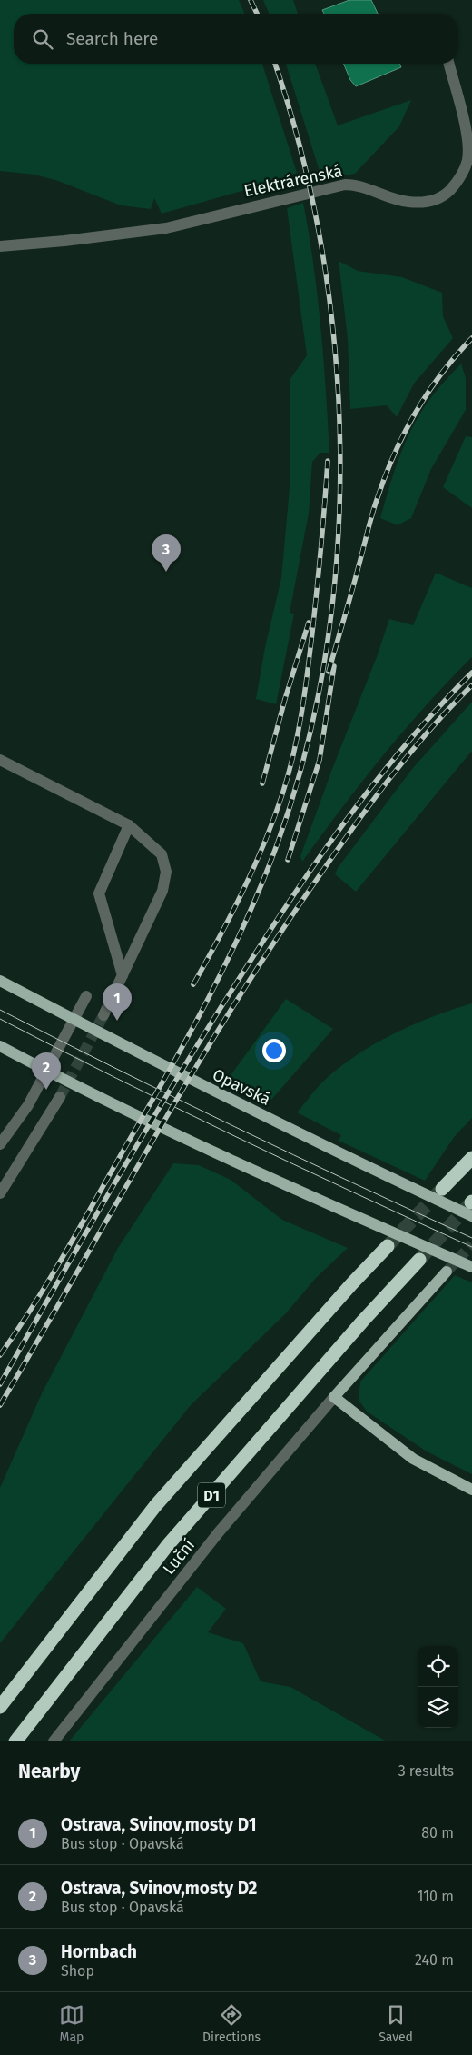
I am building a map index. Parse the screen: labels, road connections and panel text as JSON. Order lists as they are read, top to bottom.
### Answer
{
  "streets": {
    "highway": ["D1"],
    "main road": ["Opavská"],
    "street": ["Elektrárenská", "Luční"]
  },
  "page": {
    "search": "Search here",
    "pins": ["3", "1", "2"],
    "heading": ["Nearby", "3 results"],
    "list": [
      {
        "mark": "1",
        "name": "Ostrava, Svinov,mosty D1",
        "note": "Bus stop · Opavská",
        "value": "80 m"
      },
      {
        "mark": "2",
        "name": "Ostrava, Svinov,mosty D2",
        "note": "Bus stop · Opavská",
        "value": "110 m"
      },
      {
        "mark": "3",
        "name": "Hornbach",
        "note": "Shop",
        "value": "240 m"
      }
    ],
    "nav": ["Map", "Directions", "Saved"]
  }
}
